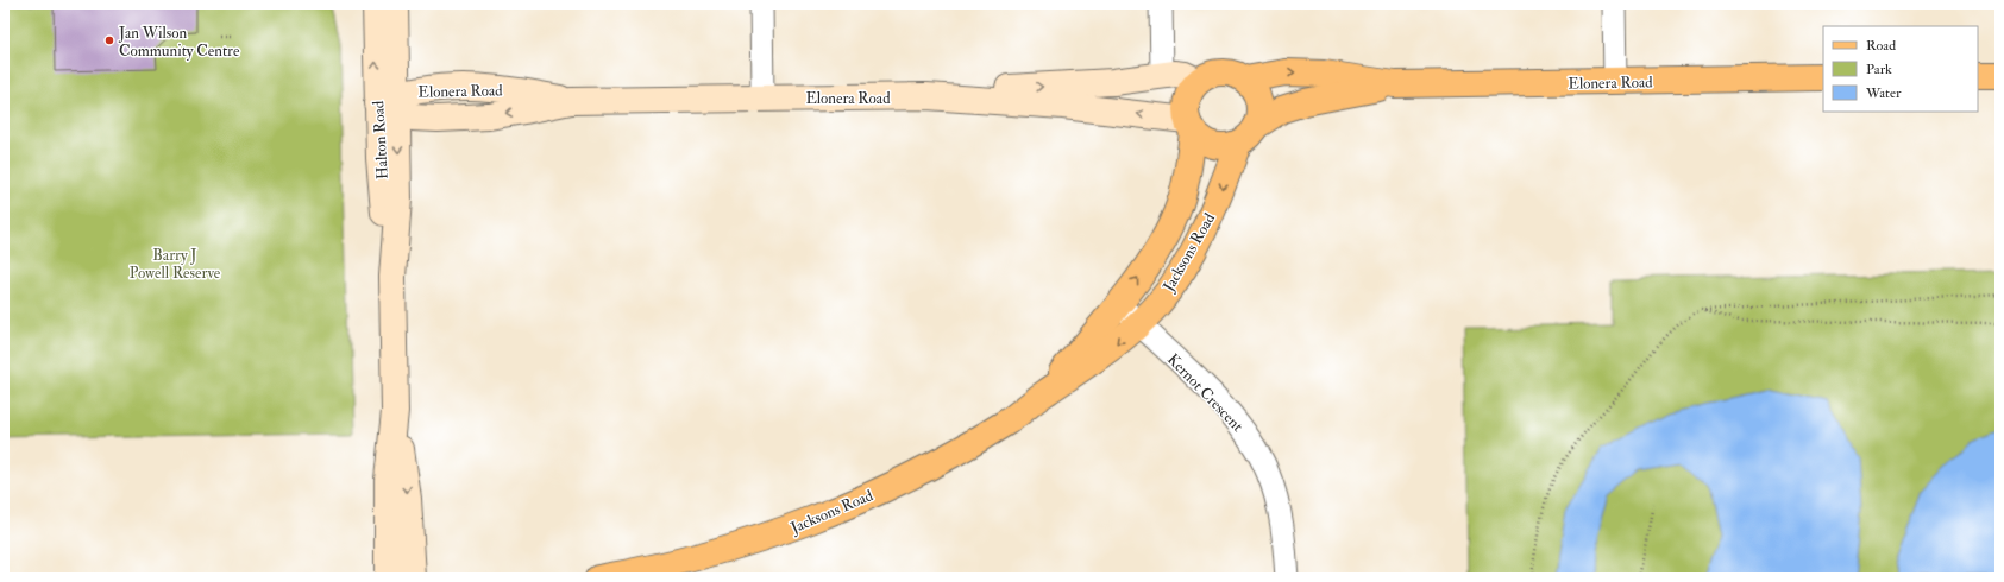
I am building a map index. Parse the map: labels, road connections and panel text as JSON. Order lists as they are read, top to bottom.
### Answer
{
  "streets": {
    "main road": ["Elonera Road", "Halton Road", "Jacksons Road"],
    "street": ["Kernot Crescent"]
  },
  "crossings": [
    ["Elonera Road", "Halton Road"],
    ["Elonera Road", "Jacksons Road"],
    ["Jacksons Road", "Kernot Crescent"]
  ],
  "parks": ["Barry J Powell Reserve"],
  "places": ["Jan Wilson Community Centre"],
  "legend": ["Road", "Park", "Water"]
}
